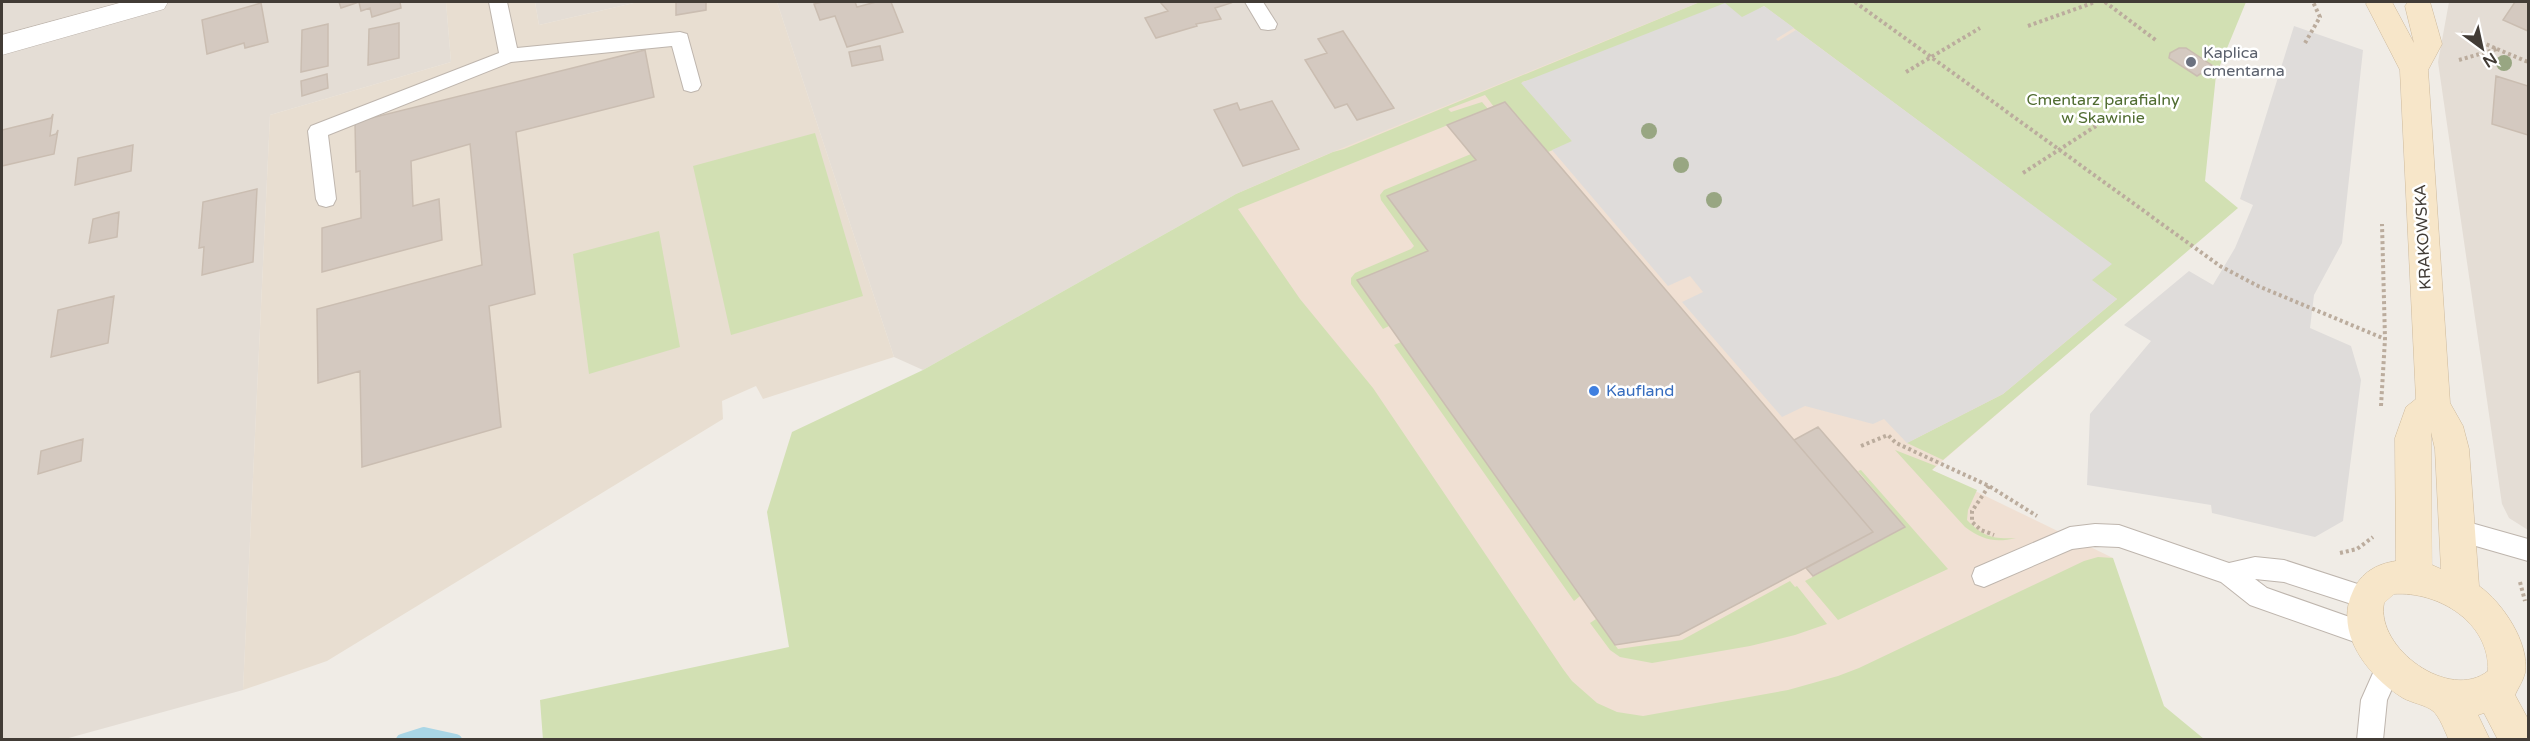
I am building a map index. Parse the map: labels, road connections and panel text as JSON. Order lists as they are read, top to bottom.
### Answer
{
  "streets": {
    "main road": ["KRAKOWSKA"]
  },
  "parks": ["Cmentarz parafialny w Skawinie"],
  "places": ["Kaplica cmentarna", "Kaufland"],
  "north": "bottom right"
}
